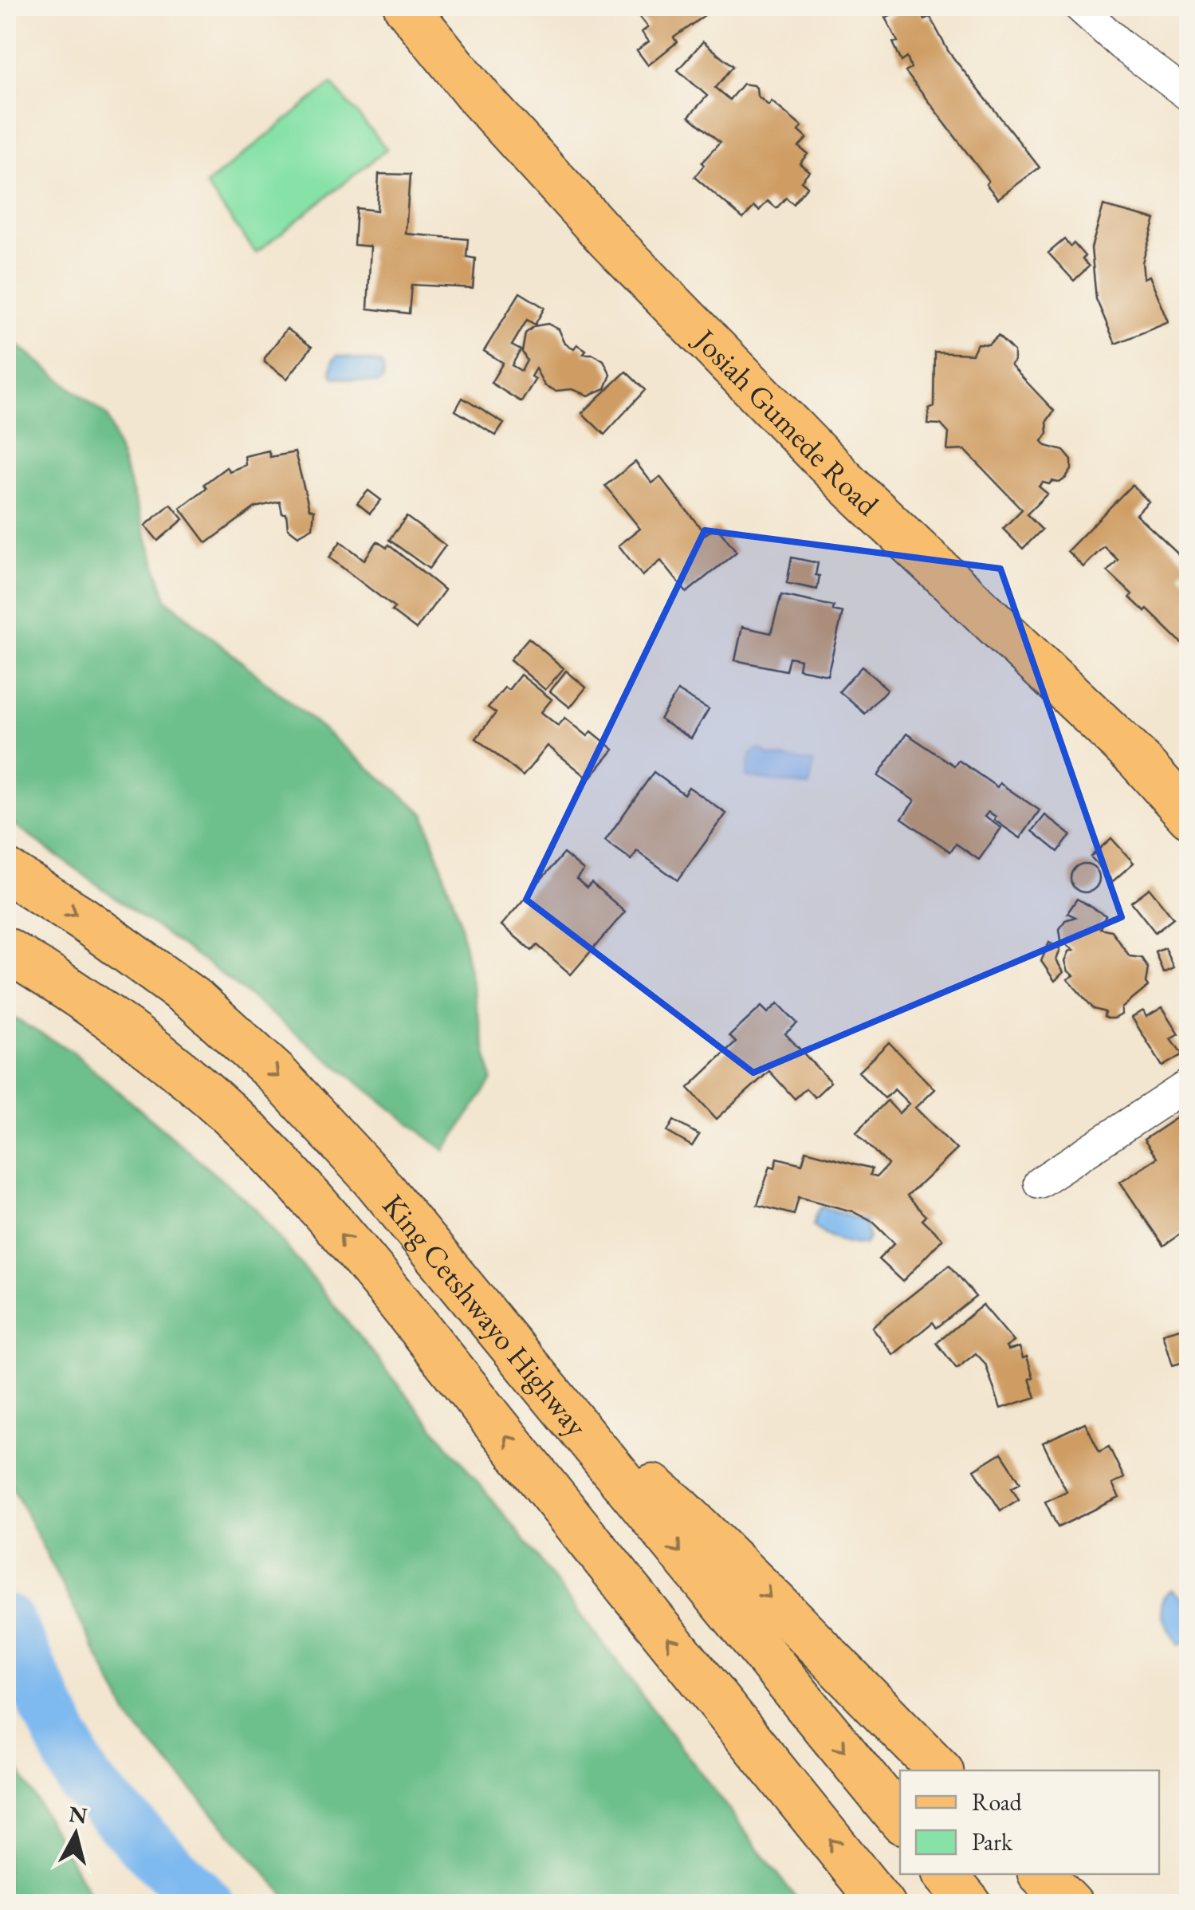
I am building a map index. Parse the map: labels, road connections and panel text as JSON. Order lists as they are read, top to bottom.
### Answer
{
  "streets": {
    "main road": ["Josiah Gumede Road", "King Cetshwayo Highway"]
  },
  "legend": ["Road", "Park"],
  "north": "top"
}
